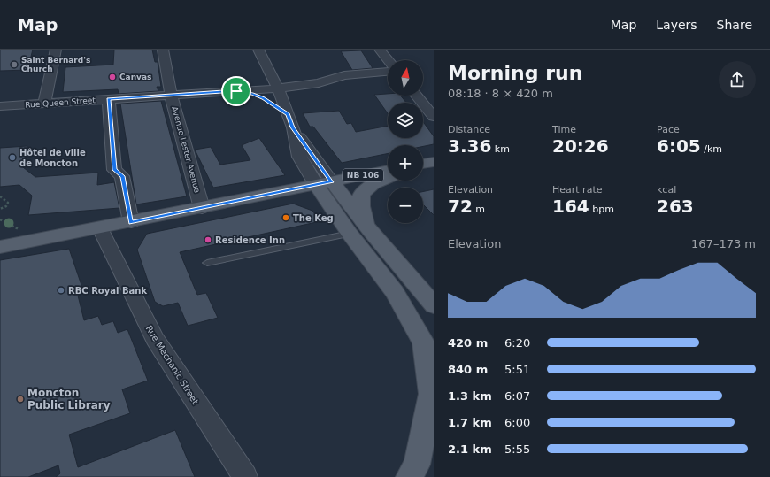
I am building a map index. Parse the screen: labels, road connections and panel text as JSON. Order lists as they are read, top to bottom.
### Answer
{
  "streets": {
    "main road": ["NB 106"],
    "street": ["Rue Queen Street", "Avenue Lester Avenue", "Rue Mechanic Street"]
  },
  "crossings": [
    ["Rue Queen Street", "Avenue Lester Avenue"],
    ["Avenue Lester Avenue", "NB 106"],
    ["NB 106", "Rue Mechanic Street"]
  ],
  "places": [
    "Saint Bernard's Church",
    "Canvas",
    "Hôtel de ville de Moncton",
    "The Keg",
    "Residence Inn",
    "RBC Royal Bank",
    "Moncton Public Library"
  ],
  "north": "top",
  "page": {
    "header": "Map",
    "nav": ["Map", "Layers", "Share"],
    "heading": ["Morning run", "08:18 · 8 × 420 m"],
    "map_buttons": ["+", "−"],
    "stats": [
      ["Distance", "3.36 km"],
      ["Time", "20:26"],
      ["Pace", "6:05 /km"],
      ["Elevation", "72 m"],
      ["Heart rate", "164 bpm"],
      ["kcal", "263"]
    ],
    "chart": ["Elevation", "167–173 m"],
    "list": [
      {
        "name": "420 m",
        "note": "6:20"
      },
      {
        "name": "840 m",
        "note": "5:51"
      },
      {
        "name": "1.3 km",
        "note": "6:07"
      },
      {
        "name": "1.7 km",
        "note": "6:00"
      },
      {
        "name": "2.1 km",
        "note": "5:55"
      }
    ]
  }
}
